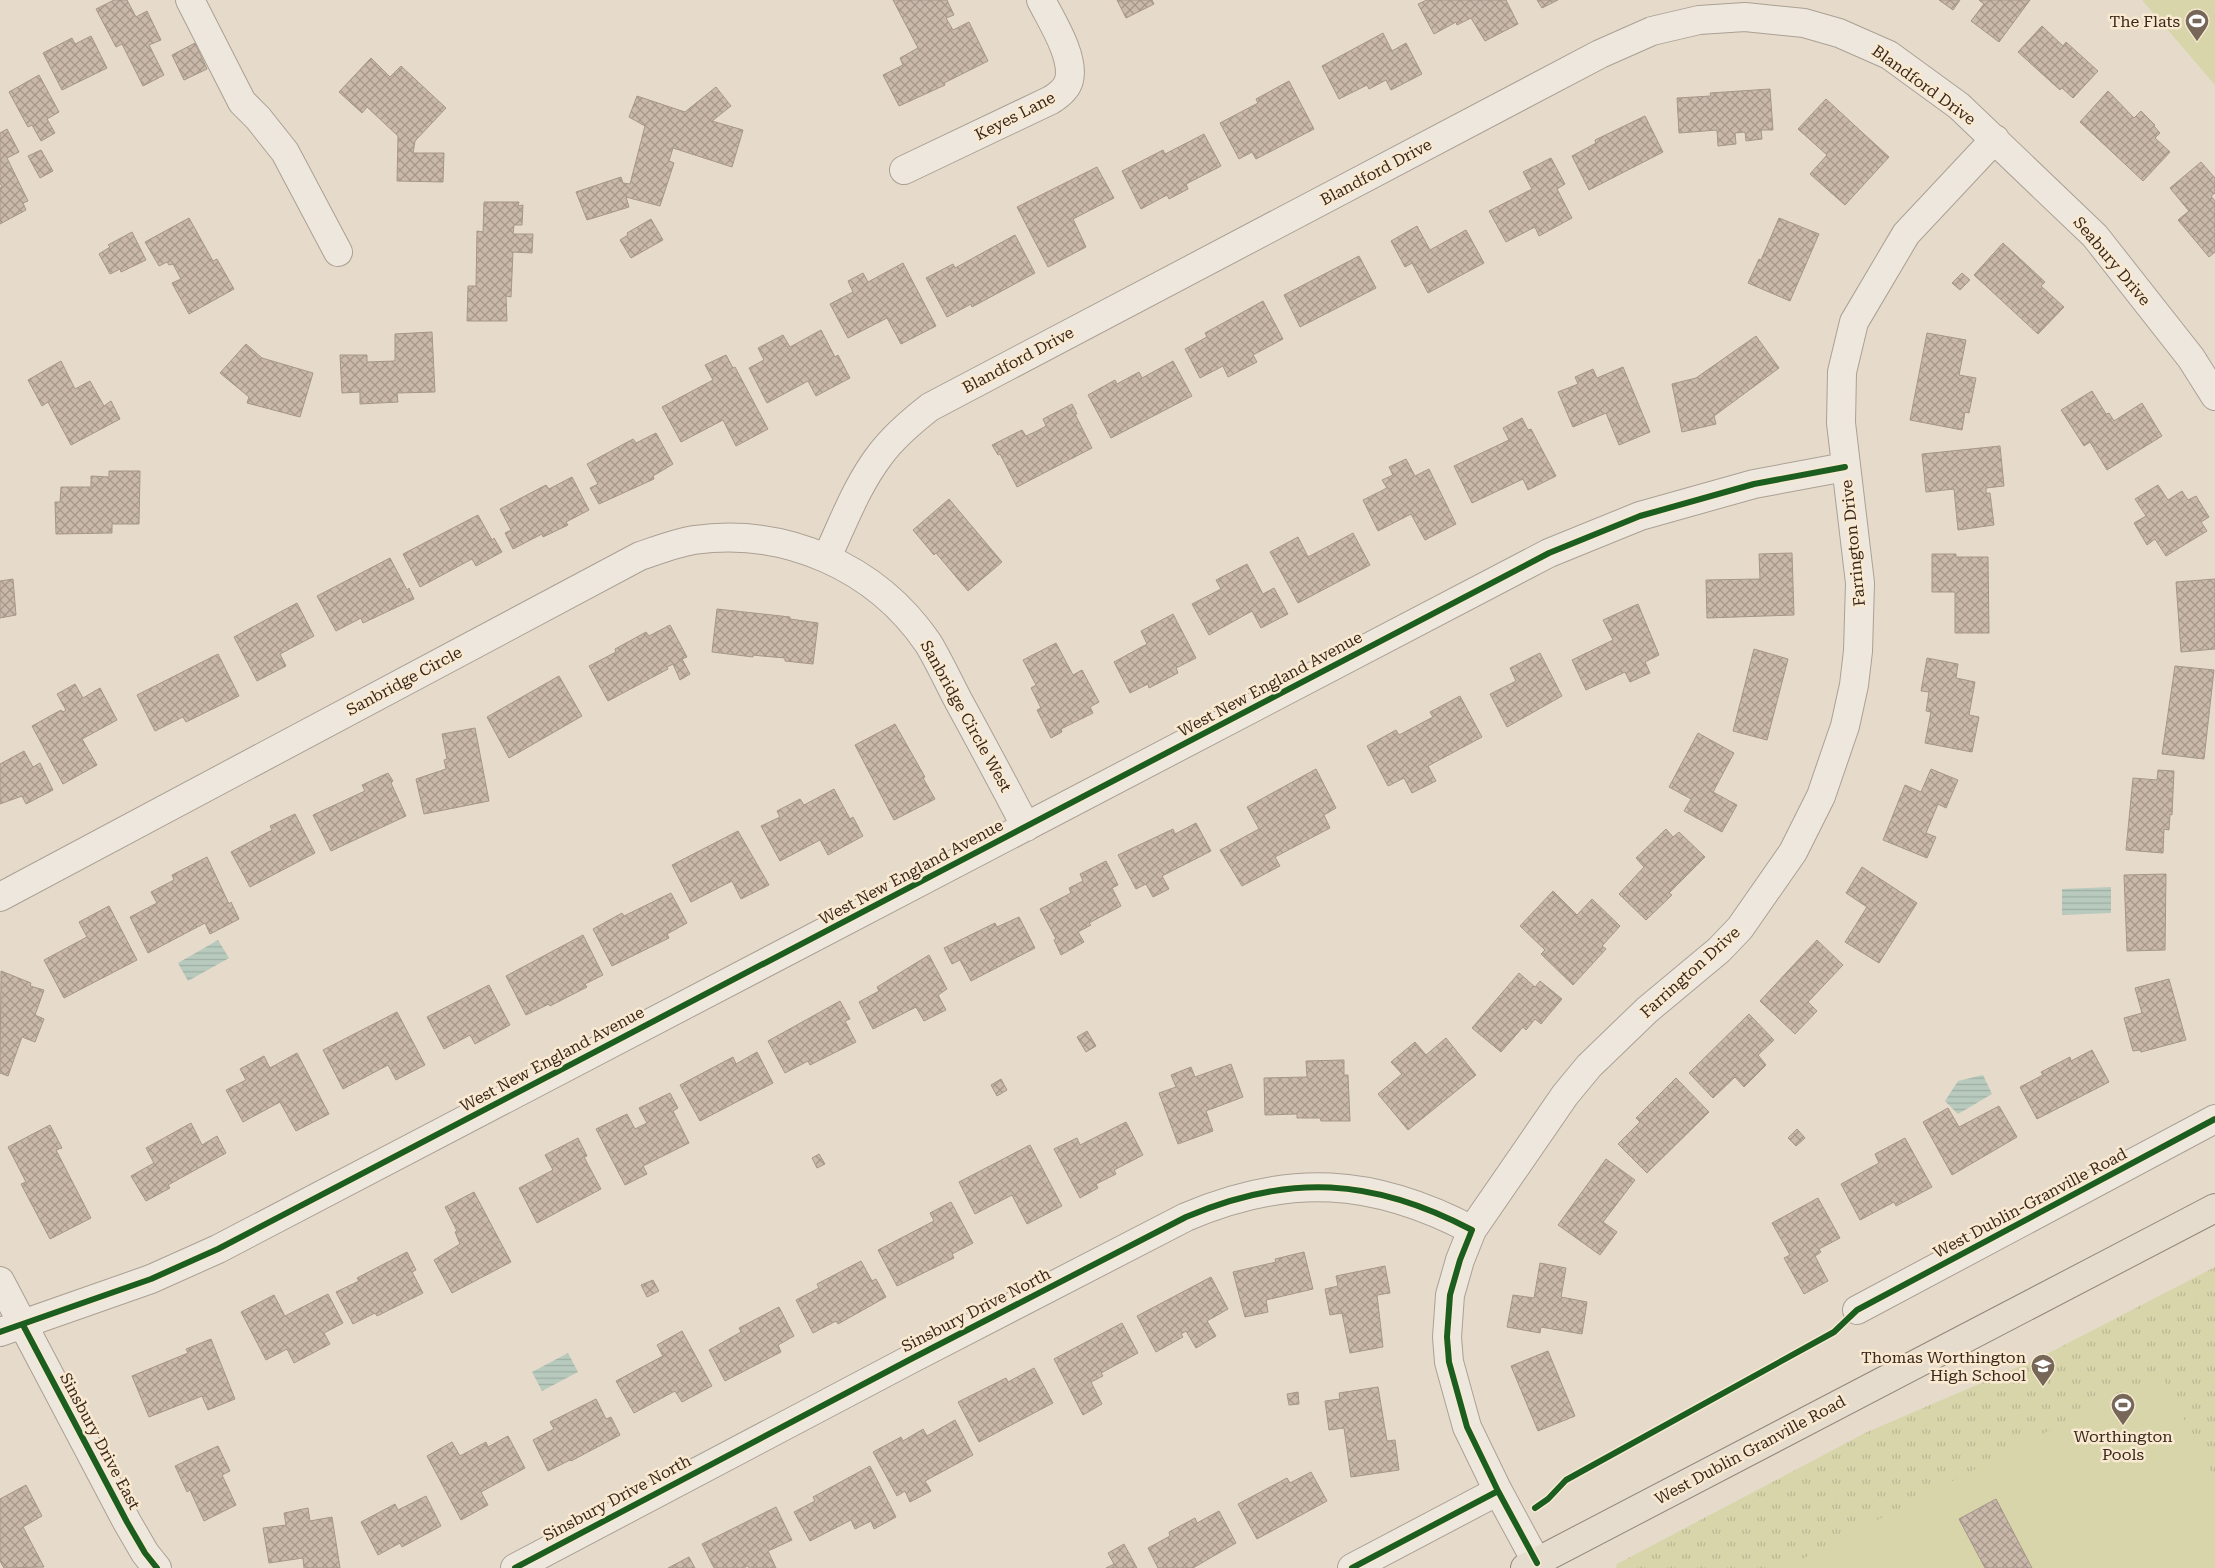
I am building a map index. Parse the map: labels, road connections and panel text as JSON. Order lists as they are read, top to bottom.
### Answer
{
  "streets": {
    "main road": ["West Dublin Granville Road"],
    "street": [
      "Blandford Drive",
      "Keyes Lane",
      "Seabury Drive",
      "Farrington Drive",
      "Sanbridge Circle",
      "West New England Avenue",
      "Sanbridge Circle West",
      "West Dublin-Granville Road",
      "Sinsbury Drive North",
      "Sinsbury Drive East"
    ]
  },
  "crossings": [
    ["Blandford Drive", "Seabury Drive"],
    ["Blandford Drive", "Farrington Drive"],
    ["Blandford Drive", "Sanbridge Circle"],
    ["Blandford Drive", "Sanbridge Circle West"],
    ["Seabury Drive", "Farrington Drive"],
    ["Farrington Drive", "West New England Avenue"],
    ["Farrington Drive", "Sinsbury Drive North"],
    ["Farrington Drive", "West Dublin Granville Road"],
    ["Sanbridge Circle", "Sanbridge Circle West"],
    ["West New England Avenue", "Sanbridge Circle West"],
    ["West New England Avenue", "Sinsbury Drive East"]
  ],
  "places": {
    "sports": ["The Flats", "Worthington Pools"],
    "school or university": ["Thomas Worthington High School"]
  }
}
